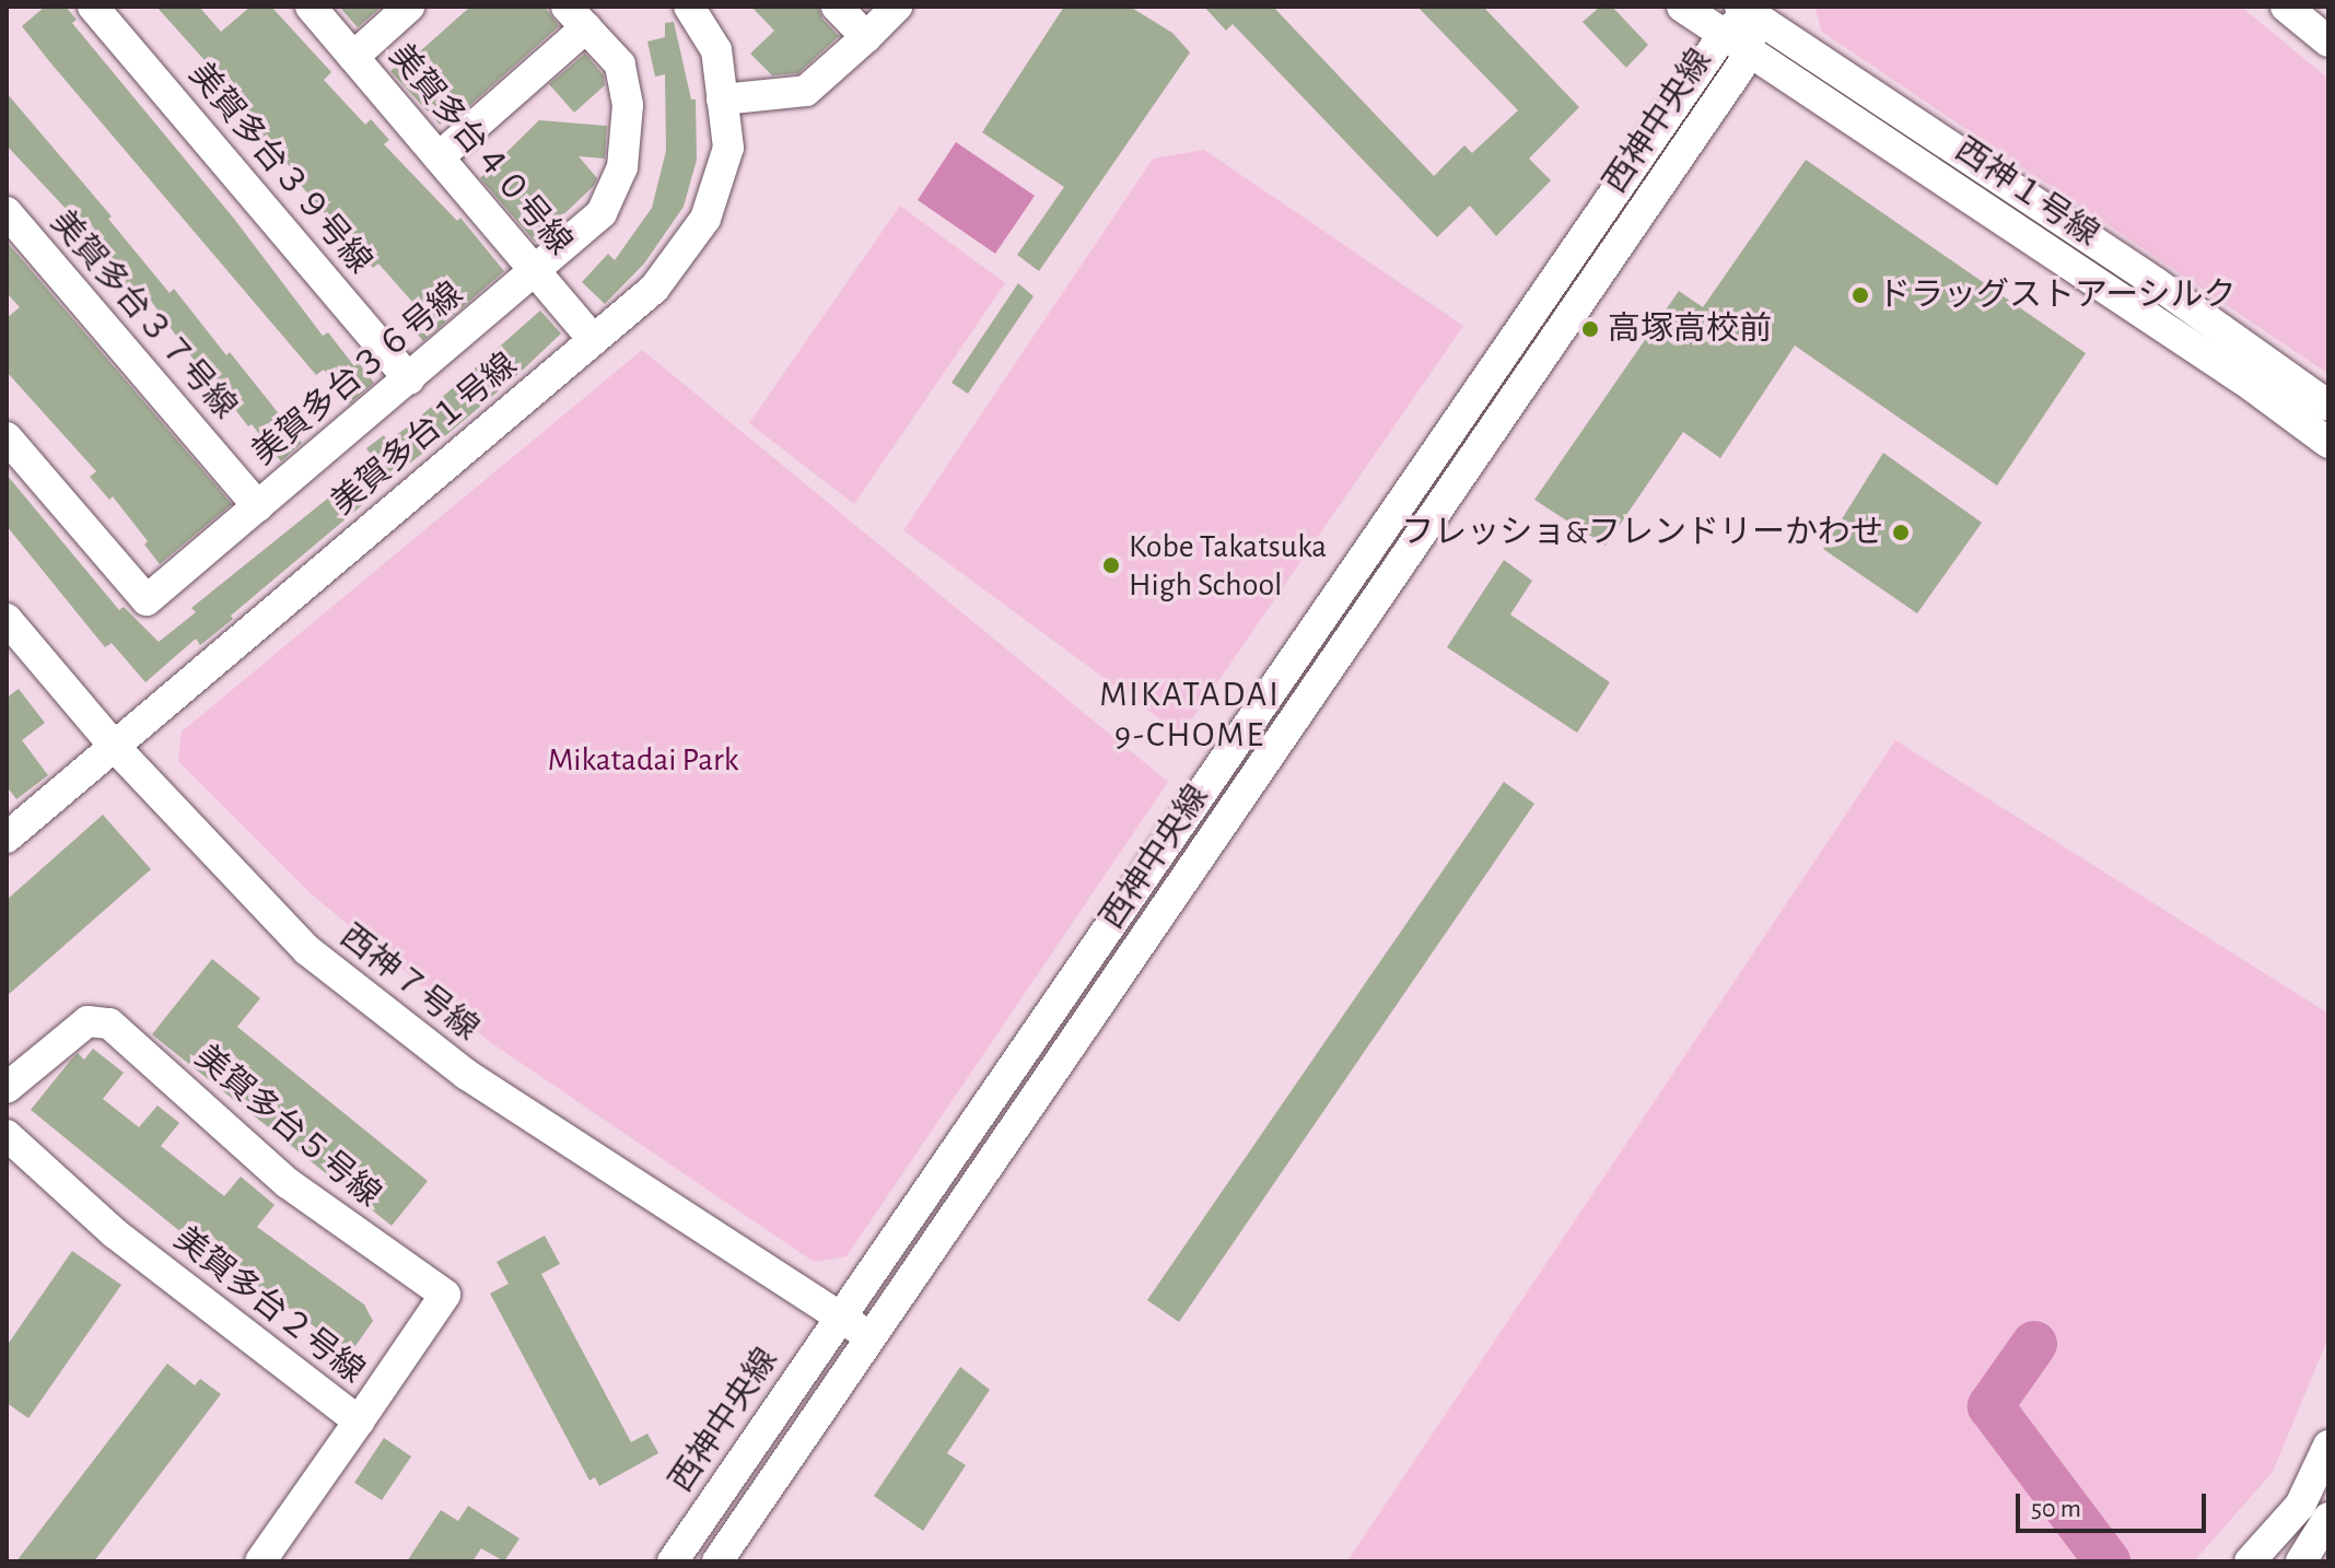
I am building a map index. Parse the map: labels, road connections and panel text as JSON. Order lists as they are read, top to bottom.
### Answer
{
  "streets": {
    "street": [
      "西神中央線",
      "美賀多台４０号線",
      "美賀多台３９号線",
      "西神１号線",
      "美賀多台３７号線",
      "美賀多台３６号線",
      "美賀多台１号線",
      "西神７号線",
      "美賀多台５号線",
      "美賀多台２号線"
    ]
  },
  "crossings": [
    ["西神中央線", "西神１号線"],
    ["西神中央線", "西神７号線"],
    ["美賀多台４０号線", "美賀多台３６号線"],
    ["美賀多台４０号線", "美賀多台１号線"],
    ["美賀多台３９号線", "美賀多台３６号線"],
    ["美賀多台３７号線", "美賀多台３６号線"],
    ["美賀多台１号線", "西神７号線"],
    ["美賀多台５号線", "美賀多台２号線"]
  ],
  "districts": ["MIKATADAI 9-CHOME"],
  "parks": ["Mikatadai Park"],
  "places": [
    "ドラッグストアーシルク",
    "高塚高校前",
    "フレッショ&フレンドリーかわせ",
    "Kobe Takatsuka High School"
  ],
  "scale_bar": "50 m"
}
